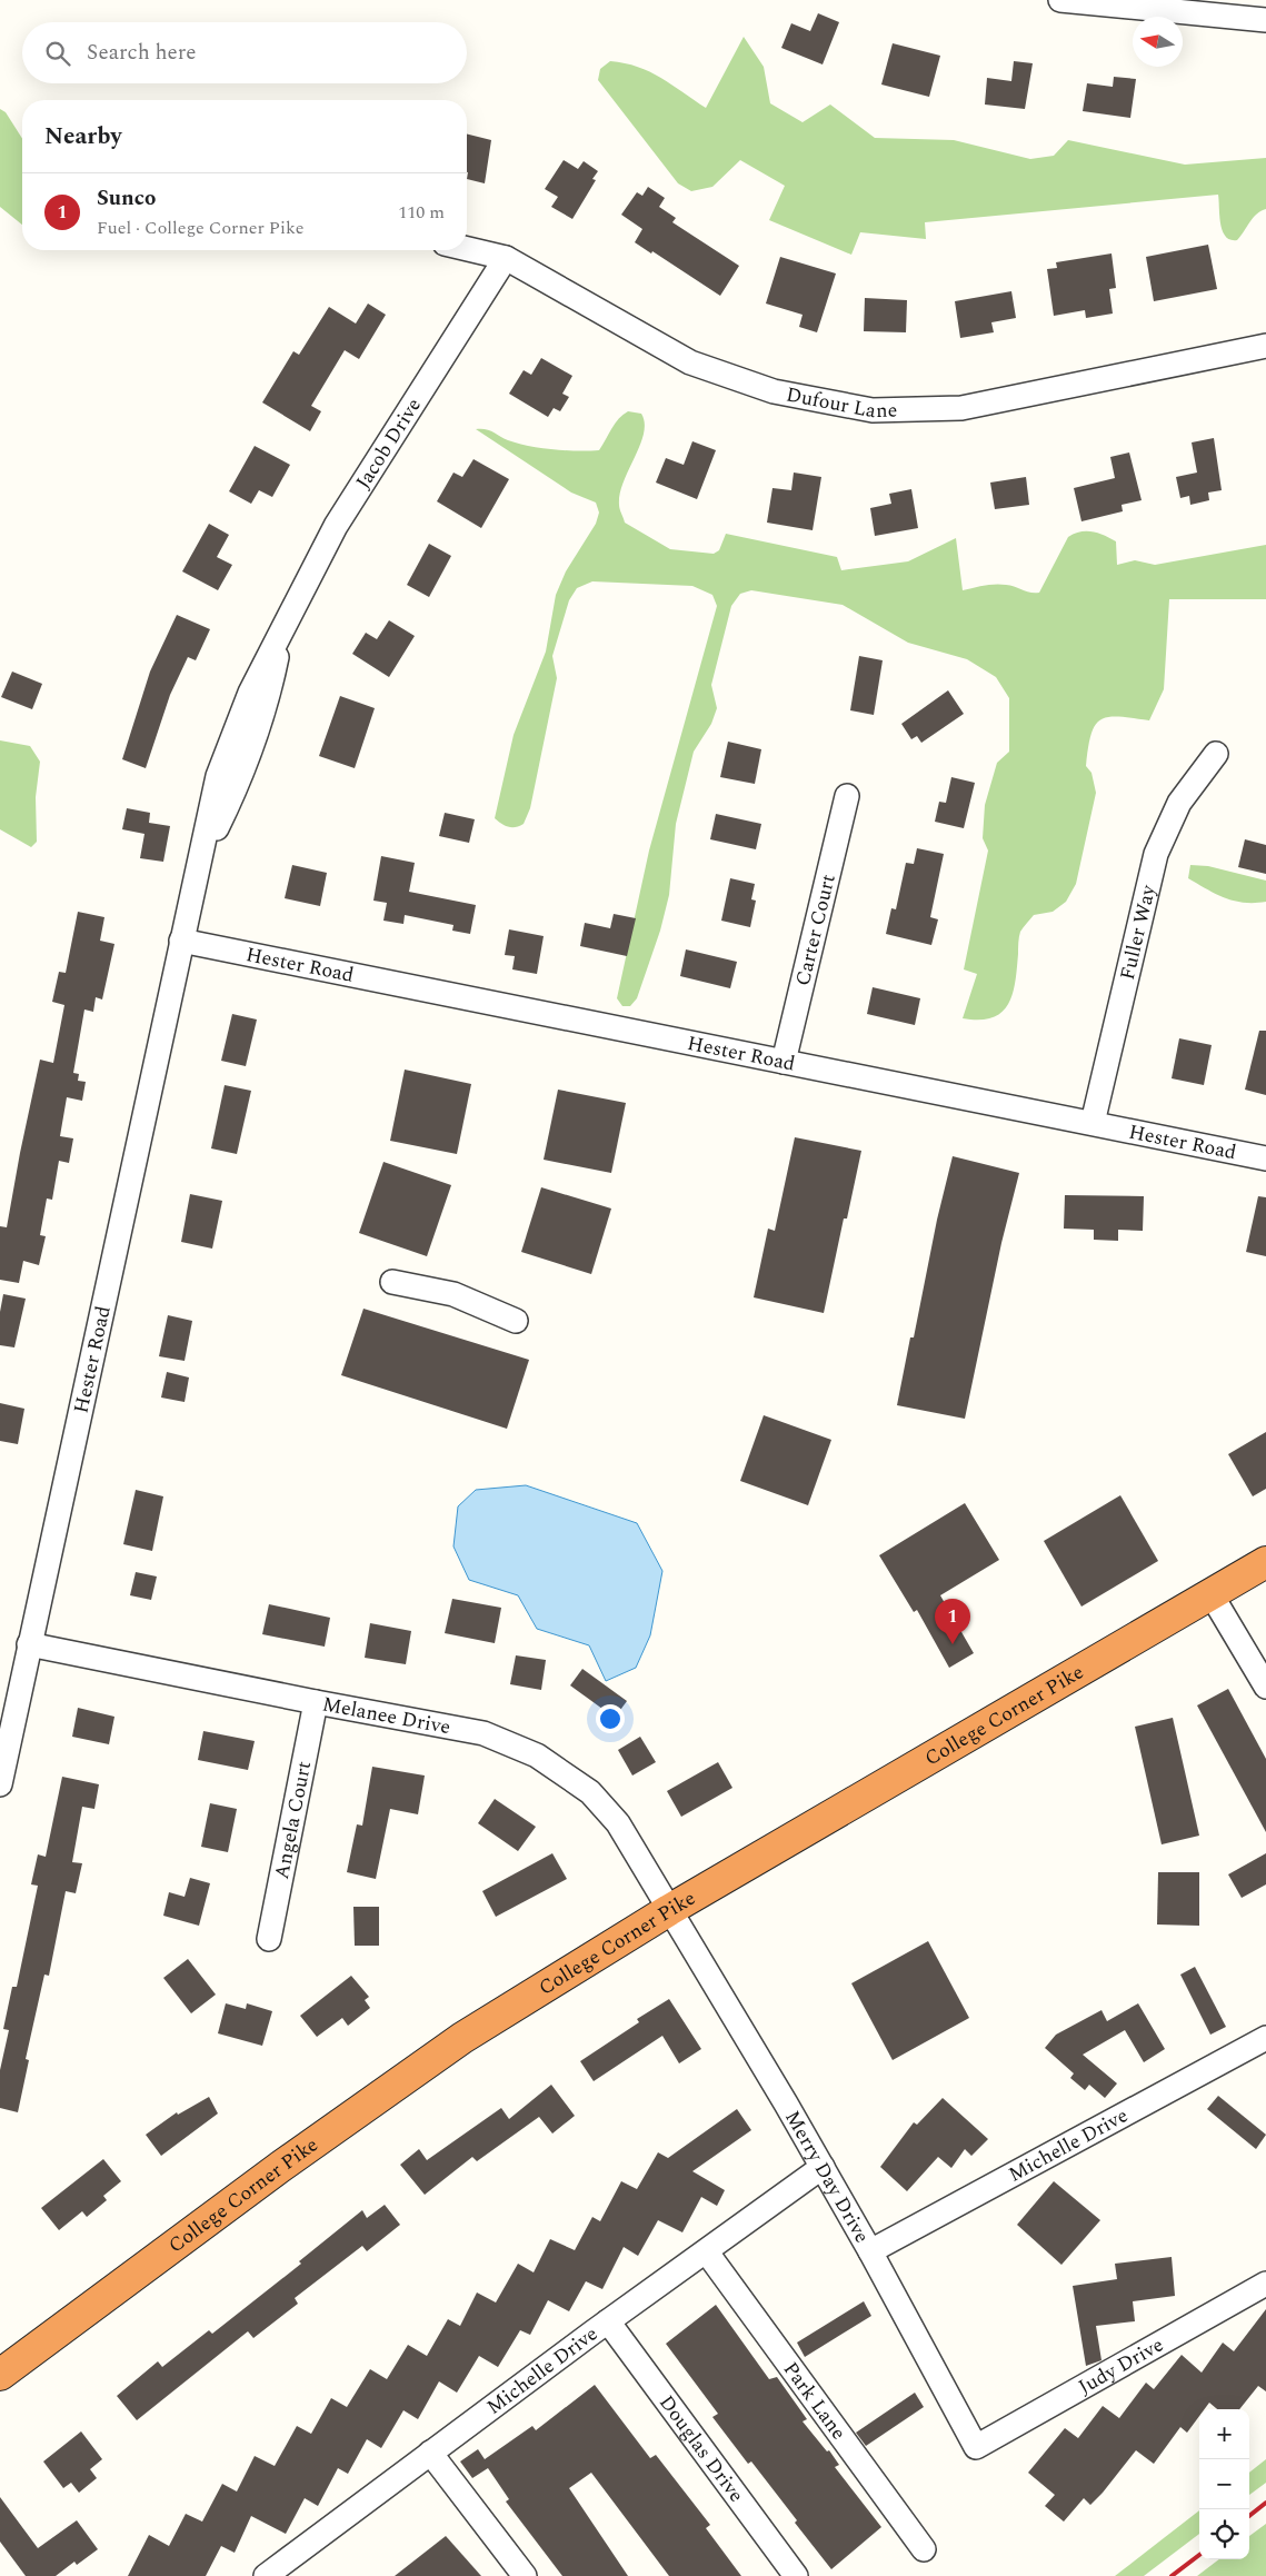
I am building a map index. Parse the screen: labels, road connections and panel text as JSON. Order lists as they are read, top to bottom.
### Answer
{
  "streets": {
    "highway": ["College Corner Pike"],
    "street": [
      "Dufour Lane",
      "Jacob Drive",
      "Carter Court",
      "Fuller Way",
      "Hester Road",
      "Melanee Drive",
      "Angela Court",
      "Michelle Drive",
      "Merry Day Drive",
      "Judy Drive",
      "Park Lane",
      "Douglas Drive"
    ]
  },
  "crossings": [
    ["Dufour Lane", "Jacob Drive"],
    ["Jacob Drive", "Hester Road"],
    ["Carter Court", "Hester Road"],
    ["Fuller Way", "Hester Road"],
    ["Hester Road", "Melanee Drive"],
    ["College Corner Pike", "Melanee Drive"],
    ["College Corner Pike", "Merry Day Drive"],
    ["Melanee Drive", "Angela Court"],
    ["Melanee Drive", "Merry Day Drive"],
    ["Michelle Drive", "Merry Day Drive"],
    ["Michelle Drive", "Park Lane"],
    ["Michelle Drive", "Douglas Drive"],
    ["Merry Day Drive", "Judy Drive"]
  ],
  "north": "left",
  "page": {
    "search": "Search here",
    "heading": "Nearby",
    "list": [
      {
        "mark": "1",
        "name": "Sunco",
        "note": "Fuel · College Corner Pike",
        "value": "110 m"
      }
    ],
    "pins": "1",
    "map_buttons": ["+", "−"]
  }
}
